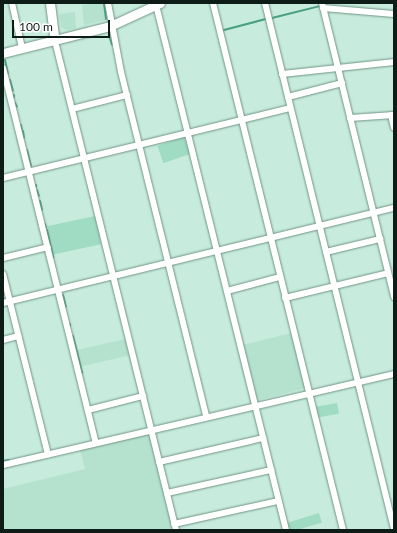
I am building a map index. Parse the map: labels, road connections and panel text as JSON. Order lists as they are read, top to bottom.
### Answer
{
  "scale_bar": "100 m"
}
